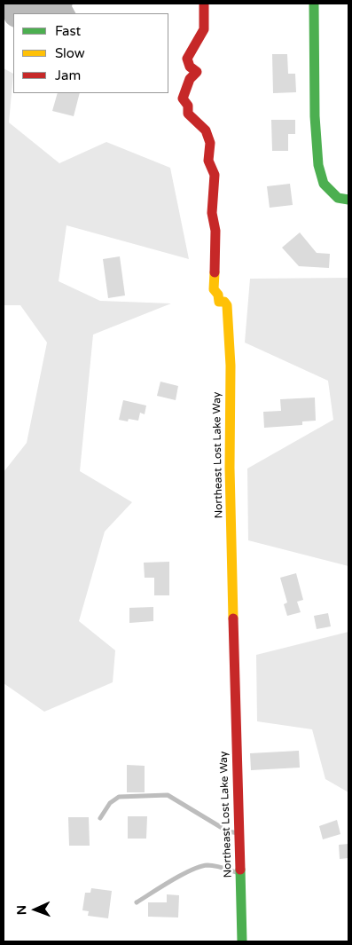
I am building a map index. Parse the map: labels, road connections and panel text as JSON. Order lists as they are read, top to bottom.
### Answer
{
  "streets": {
    "street": ["Northeast Lost Lake Way"]
  },
  "legend": ["Fast", "Slow", "Jam"],
  "north": "left"
}
